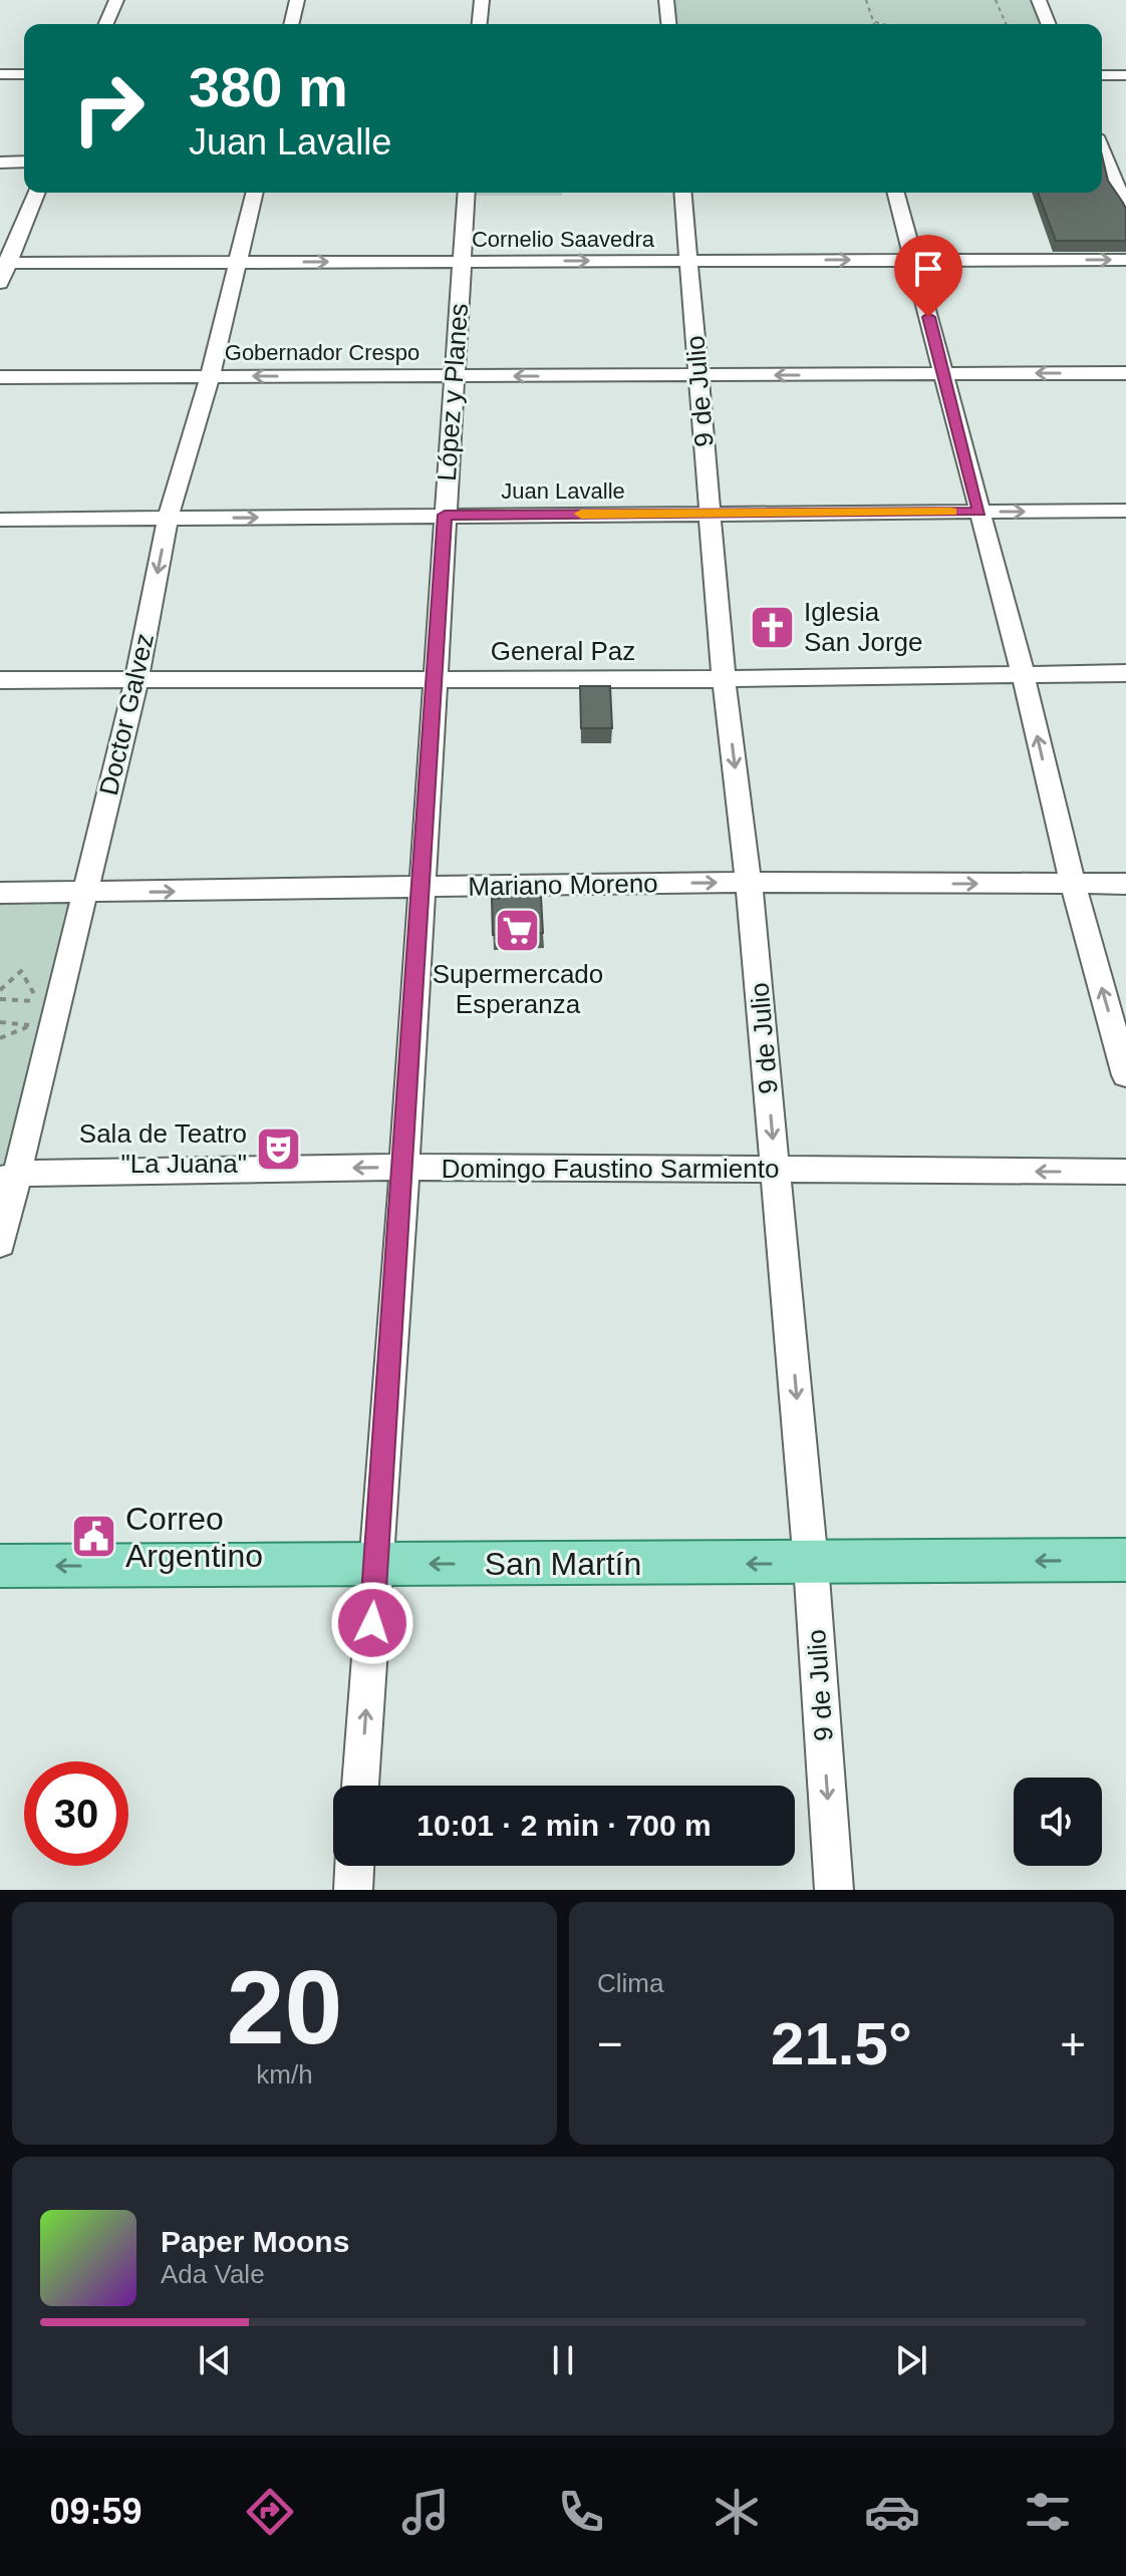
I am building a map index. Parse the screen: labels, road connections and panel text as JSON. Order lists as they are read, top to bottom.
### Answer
{
  "streets": {
    "main road": ["San Martín"],
    "street": [
      "Cornelio Saavedra",
      "Gobernador Crespo",
      "9 de Julio",
      "López y Planes",
      "Juan Lavalle",
      "General Paz",
      "Doctor Galvez",
      "Mariano Moreno",
      "Domingo Faustino Sarmiento"
    ]
  },
  "crossings": [
    ["Cornelio Saavedra", "9 de Julio"],
    ["Cornelio Saavedra", "López y Planes"],
    ["Cornelio Saavedra", "Doctor Galvez"],
    ["Gobernador Crespo", "9 de Julio"],
    ["Gobernador Crespo", "López y Planes"],
    ["Gobernador Crespo", "Doctor Galvez"],
    ["9 de Julio", "Juan Lavalle"],
    ["9 de Julio", "General Paz"],
    ["9 de Julio", "Mariano Moreno"],
    ["9 de Julio", "Domingo Faustino Sarmiento"],
    ["9 de Julio", "San Martín"],
    ["López y Planes", "Juan Lavalle"],
    ["López y Planes", "General Paz"],
    ["López y Planes", "Mariano Moreno"],
    ["López y Planes", "Domingo Faustino Sarmiento"],
    ["López y Planes", "San Martín"],
    ["Juan Lavalle", "Doctor Galvez"],
    ["General Paz", "Doctor Galvez"],
    ["Doctor Galvez", "Mariano Moreno"],
    ["Doctor Galvez", "Domingo Faustino Sarmiento"]
  ],
  "one_way": [
    "Cornelio Saavedra",
    "Gobernador Crespo",
    "9 de Julio",
    "Juan Lavalle",
    "Mariano Moreno",
    "Domingo Faustino Sarmiento",
    "San Martín"
  ],
  "places": {
    "church": ["Iglesia San Jorge"],
    "supermarket": ["Supermercado Esperanza"],
    "theatre": ["Sala de Teatro \"La Juana\""],
    "public building": ["Correo Argentino"]
  },
  "page": {
    "turn": ["380 m", "Juan Lavalle"],
    "limit": "30",
    "trip": "10:01 · 2 min · 700 m",
    "tile": [
      ["20", "km/h"],
      "Clima"
    ],
    "heat": ["−", "21.5°", "+"],
    "song": ["Paper Moons", "Ada Vale"],
    "tabs": "09:59"
  }
}
